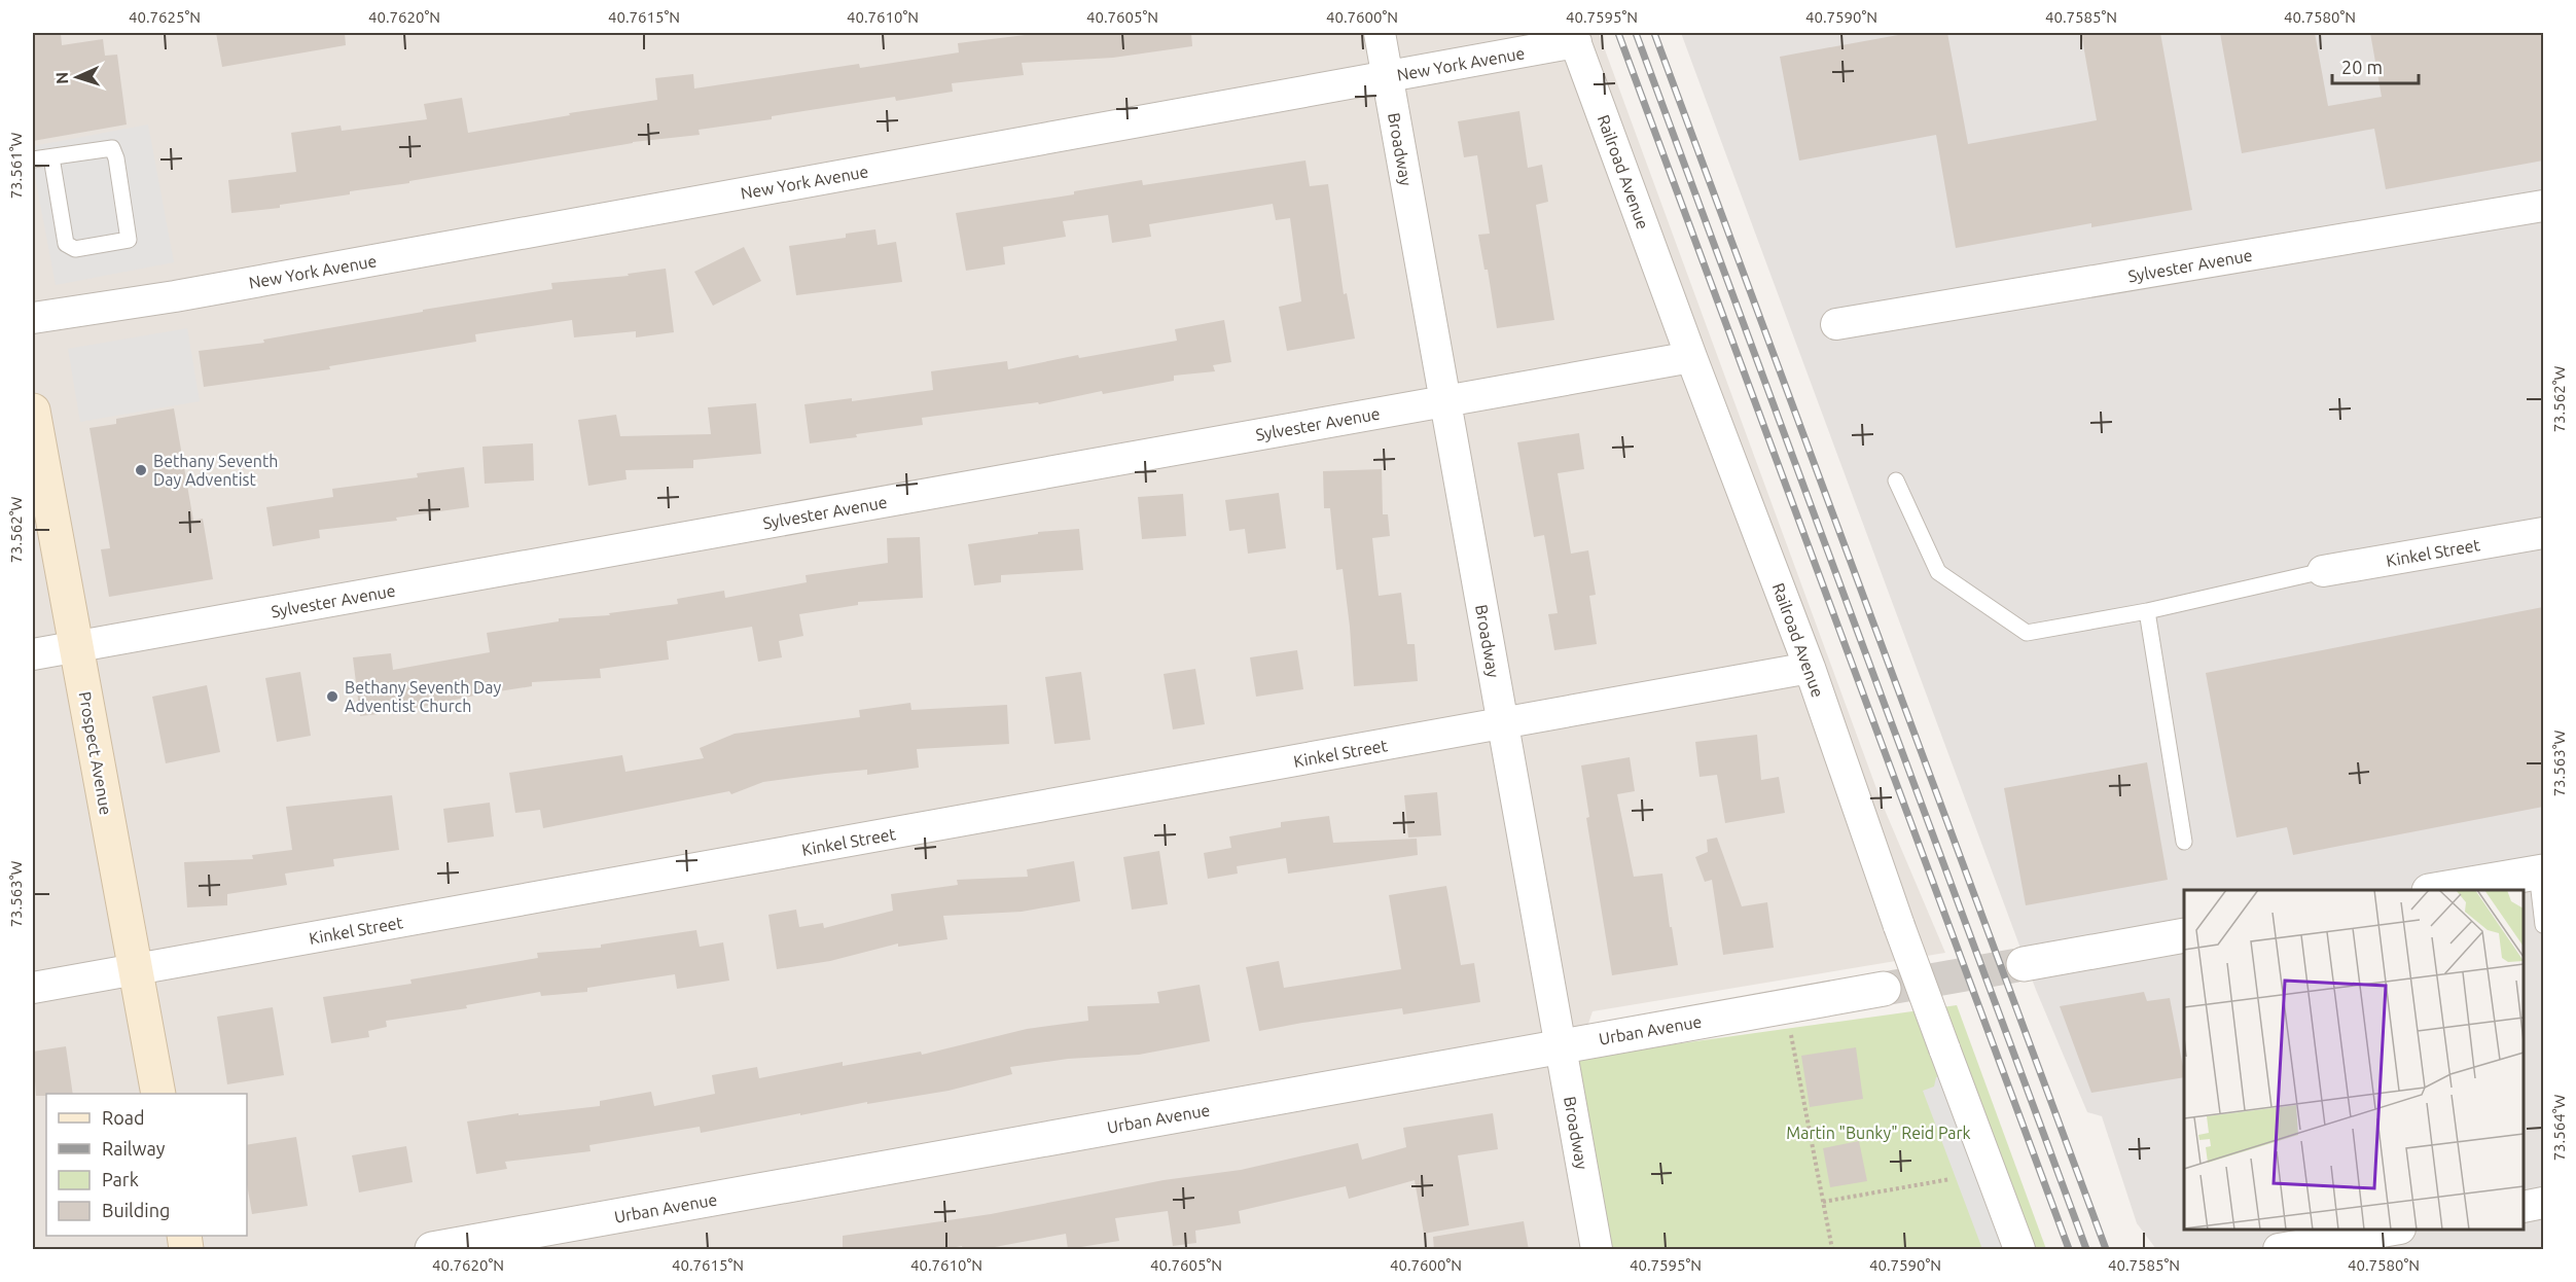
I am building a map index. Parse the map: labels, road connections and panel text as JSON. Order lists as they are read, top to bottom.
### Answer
{
  "streets": {
    "main road": ["Prospect Avenue"],
    "street": [
      "New York Avenue",
      "Broadway",
      "Railroad Avenue",
      "Sylvester Avenue",
      "Kinkel Street",
      "Urban Avenue"
    ]
  },
  "crossings": [
    ["New York Avenue", "Broadway"],
    ["New York Avenue", "Railroad Avenue"],
    ["Broadway", "Sylvester Avenue"],
    ["Broadway", "Kinkel Street"],
    ["Broadway", "Urban Avenue"],
    ["Railroad Avenue", "Sylvester Avenue"],
    ["Railroad Avenue", "Kinkel Street"],
    ["Sylvester Avenue", "Prospect Avenue"],
    ["Kinkel Street", "Prospect Avenue"]
  ],
  "parks": ["Martin \"Bunky\" Reid Park"],
  "places": ["Bethany Seventh Day Adventist", "Bethany Seventh Day Adventist Church"],
  "legend": [
    "Road",
    "Railway",
    "Park",
    "Building"
  ],
  "scale_bar": "20 m",
  "north": "left",
  "coordinates": [
    "40.7625°N",
    "40.7620°N",
    "40.7615°N",
    "40.7610°N",
    "40.7605°N",
    "40.7600°N",
    "40.7595°N",
    "40.7590°N",
    "40.7585°N",
    "40.7580°N",
    "73.561°W",
    "73.562°W",
    "73.563°W",
    "73.564°W"
  ]
}
